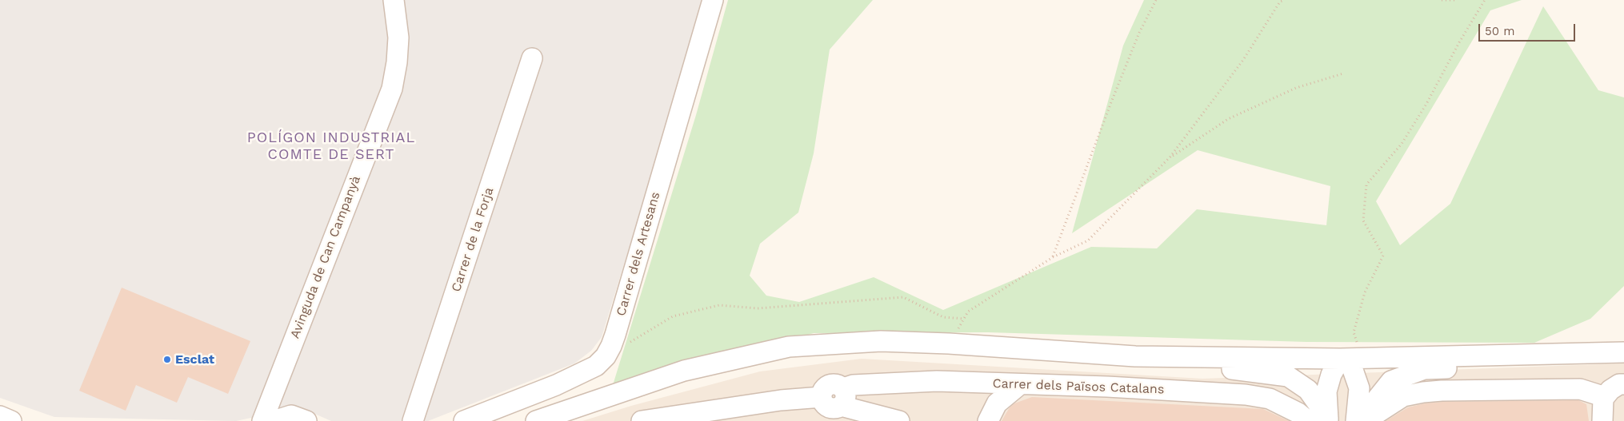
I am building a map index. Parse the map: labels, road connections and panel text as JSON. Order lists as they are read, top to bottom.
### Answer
{
  "streets": {
    "street": [
      "Carrer de la Forja",
      "Carrer dels Artesans",
      "Avinguda de Can Campanyà",
      "Carrer dels Països Catalans"
    ]
  },
  "districts": ["POLÍGON INDUSTRIAL COMTE DE SERT"],
  "places": ["Esclat"],
  "scale_bar": "50 m"
}
